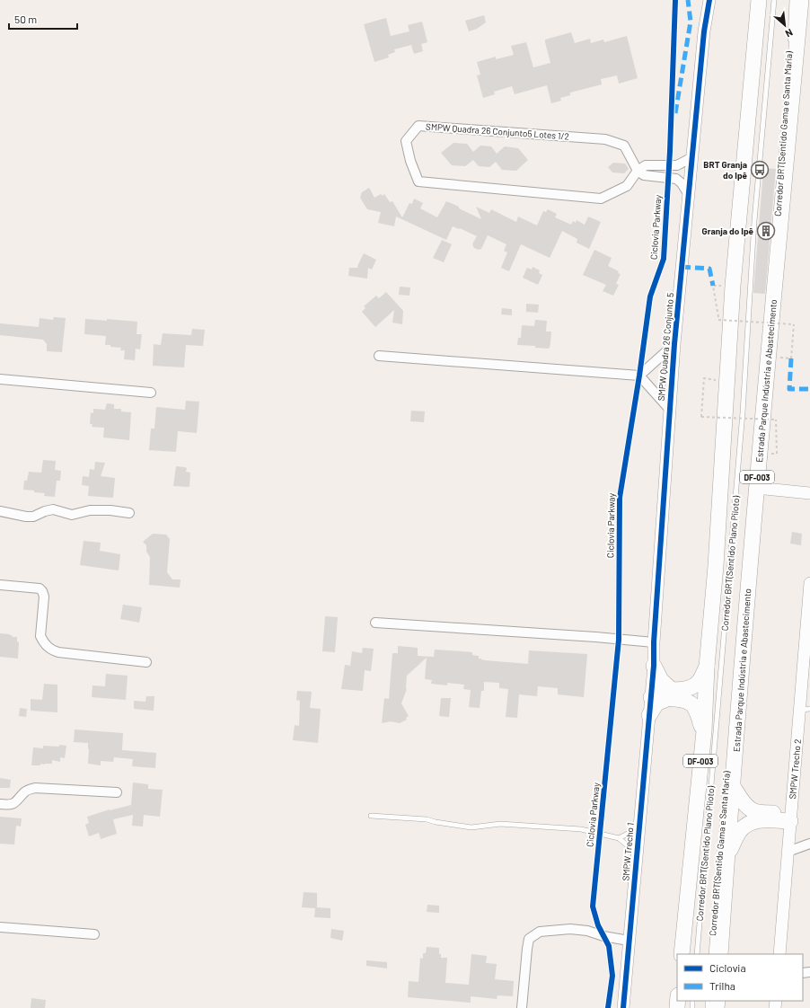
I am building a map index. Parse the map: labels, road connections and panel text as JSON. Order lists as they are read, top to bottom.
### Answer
{
  "streets": {
    "highway": ["Estrada Parque Indústria e Abastecimento", "DF-003"],
    "street": [
      "SMPW Quadra 26 Conjunto5 Lotes 1/2",
      "SMPW Quadra 26 Conjunto 5",
      "SMPW Trecho 2",
      "SMPW Trecho 1"
    ],
    "lane": ["Corredor BRT(Sentido Gama e Santa Maria)", "Corredor BRT(Sentido Plano Piloto)"],
    "cycle path": ["Ciclovia Parkway"]
  },
  "crossings": [
    ["Corredor BRT(Sentido Gama e Santa Maria)", "Estrada Parque Indústria e Abastecimento"],
    ["SMPW Quadra 26 Conjunto 5", "SMPW Trecho 1"]
  ],
  "places": {
    "bus stop": ["BRT Granja do Ipê"],
    "building": ["Granja do Ipê"]
  },
  "legend": ["Ciclovia", "Trilha"],
  "scale_bar": "50 m",
  "north": "bottom right"
}
